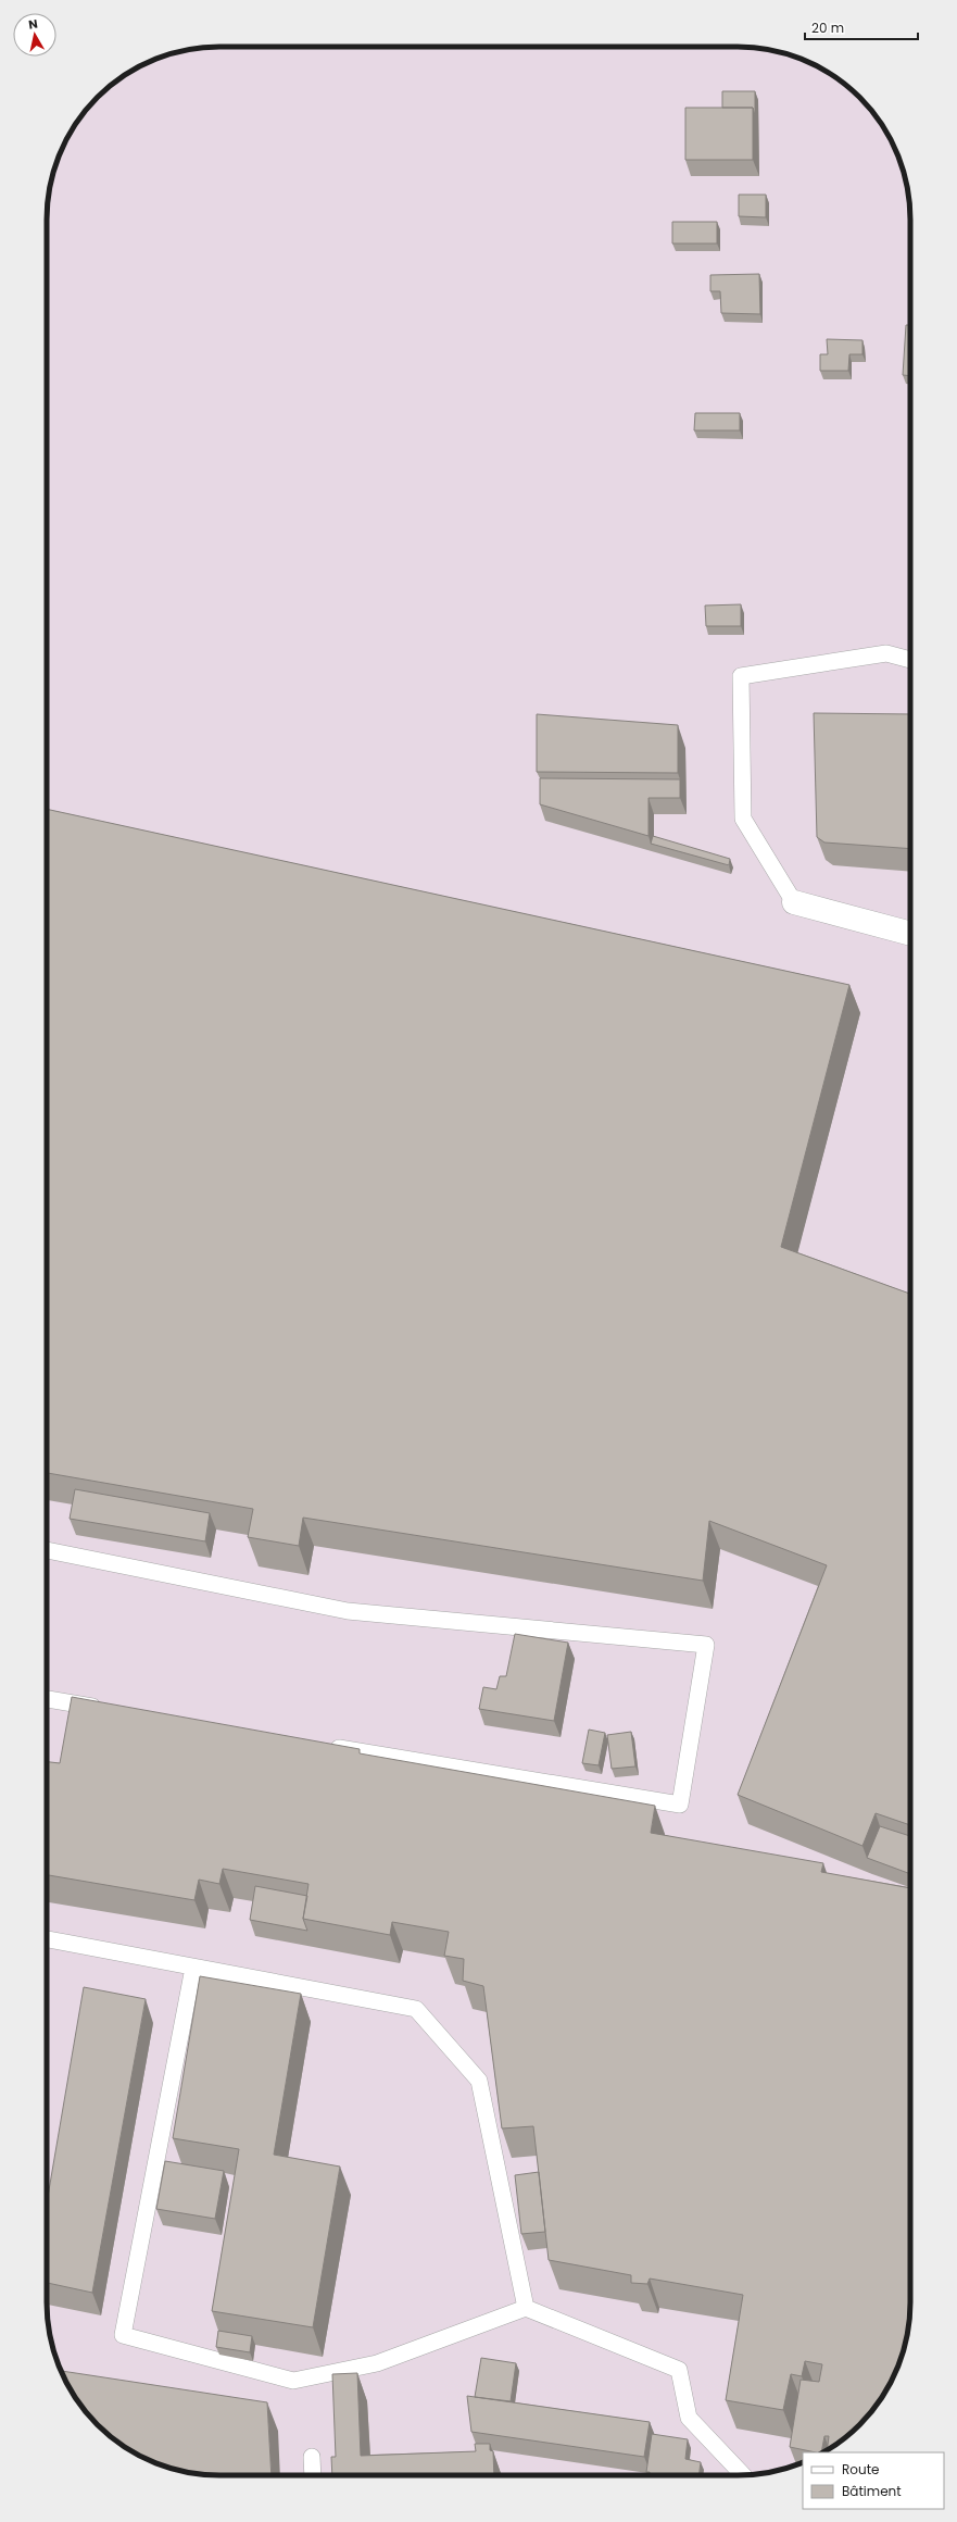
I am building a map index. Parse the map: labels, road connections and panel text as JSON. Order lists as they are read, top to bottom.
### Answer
{
  "legend": ["Route", "Bâtiment"],
  "scale_bar": "20 m",
  "north": "top"
}
